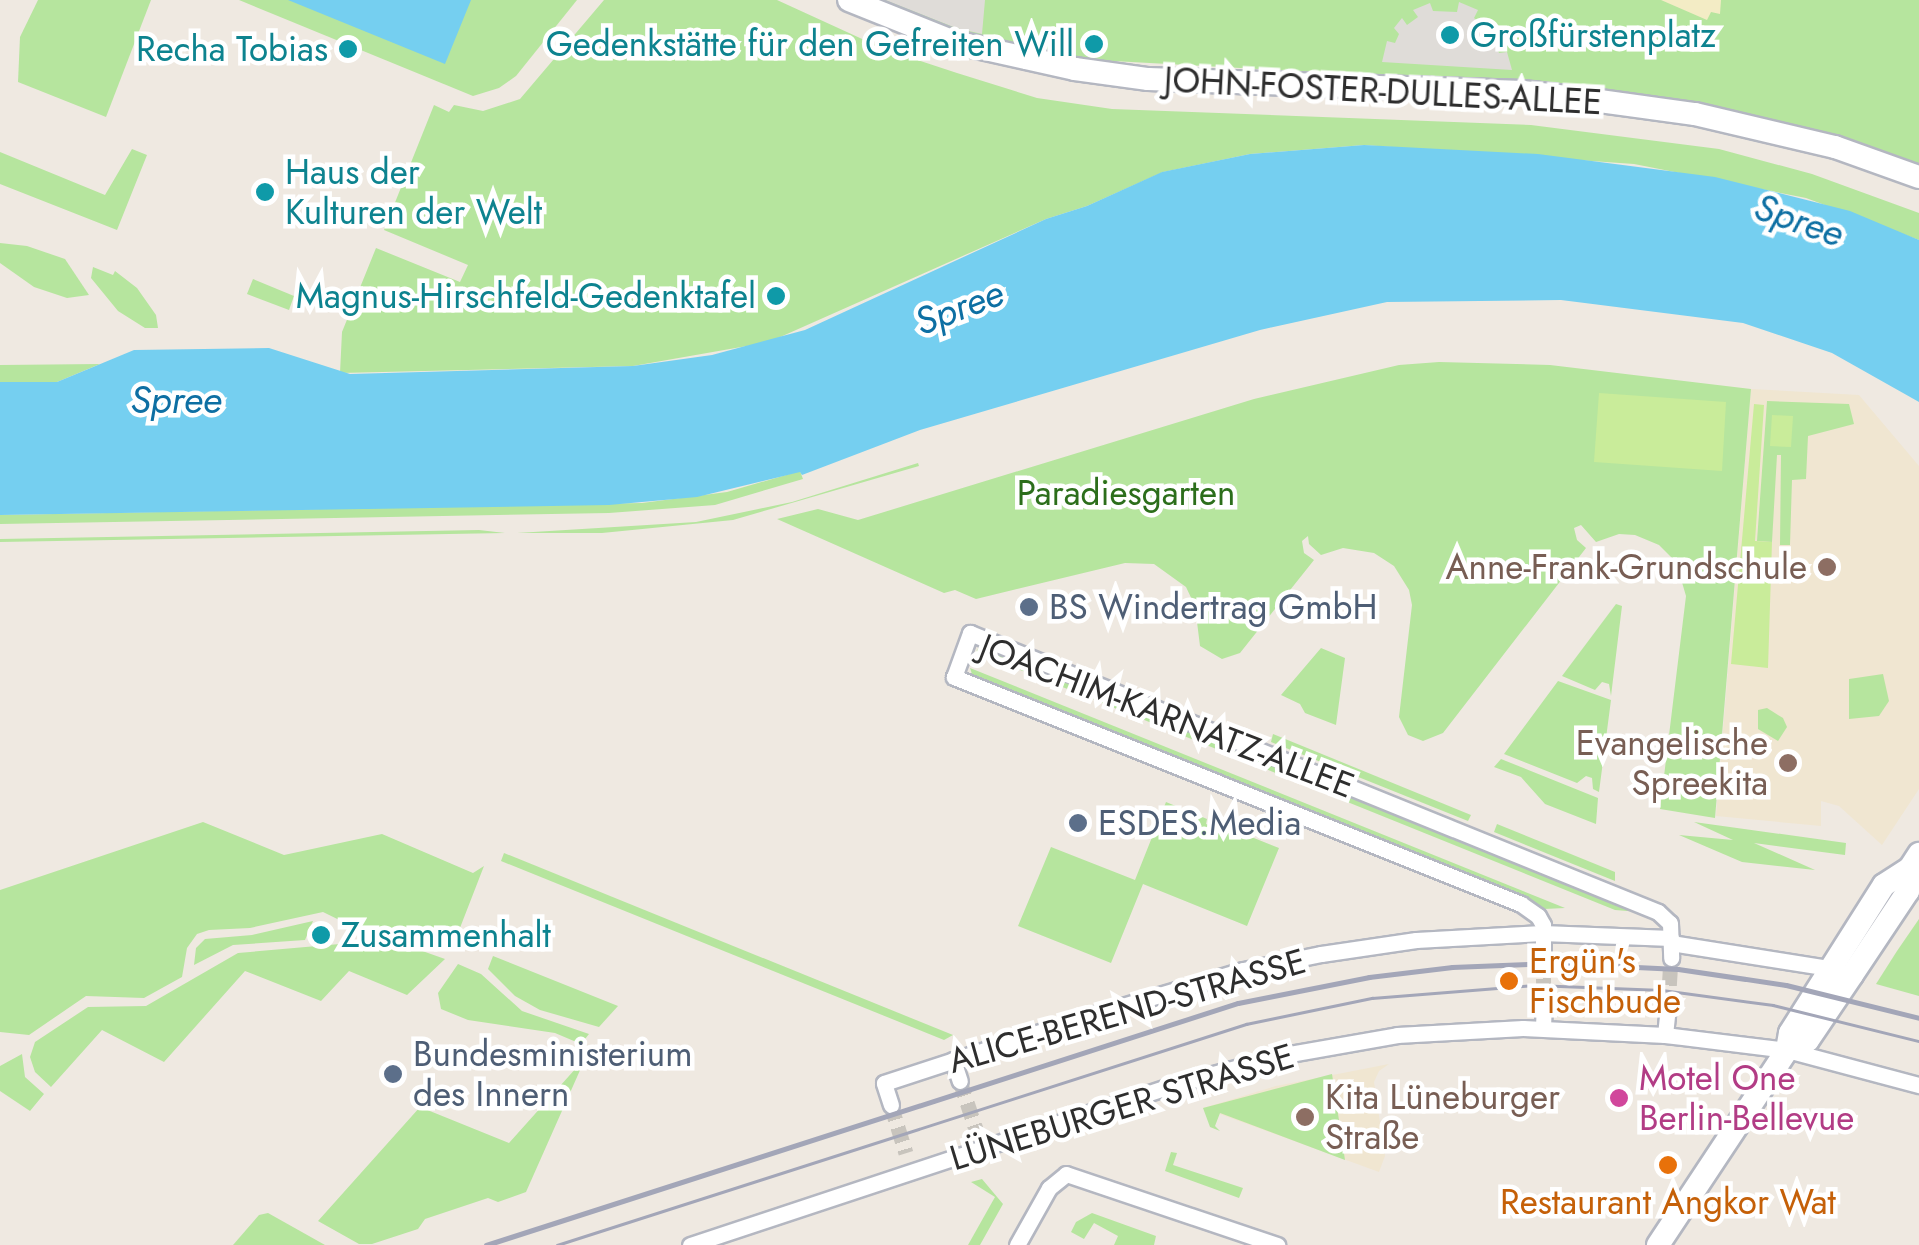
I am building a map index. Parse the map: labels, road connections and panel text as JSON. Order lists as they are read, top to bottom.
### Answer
{
  "streets": {
    "street": [
      "JOHN-FOSTER-DULLES-ALLEE",
      "JOACHIM-KARNATZ-ALLEE",
      "ALICE-BEREND-STRASSE",
      "LÜNEBURGER STRASSE"
    ]
  },
  "crossings": [
    ["JOACHIM-KARNATZ-ALLEE", "ALICE-BEREND-STRASSE"]
  ],
  "water": ["Spree"],
  "parks": ["Paradiesgarten"],
  "places": [
    "Großfürstenplatz",
    "Gedenkstätte für den Gefreiten Will",
    "Recha Tobias",
    "Haus der Kulturen der Welt",
    "Magnus-Hirschfeld-Gedenktafel",
    "Anne-Frank-Grundschule",
    "BS Windertrag GmbH",
    "Evangelische Spreekita",
    "ESDES.Media",
    "Zusammenhalt",
    "Ergün's Fischbude",
    "Bundesministerium des Innern",
    "Motel One Berlin-Bellevue",
    "Kita Lüneburger Straße",
    "Restaurant Angkor Wat"
  ]
}
